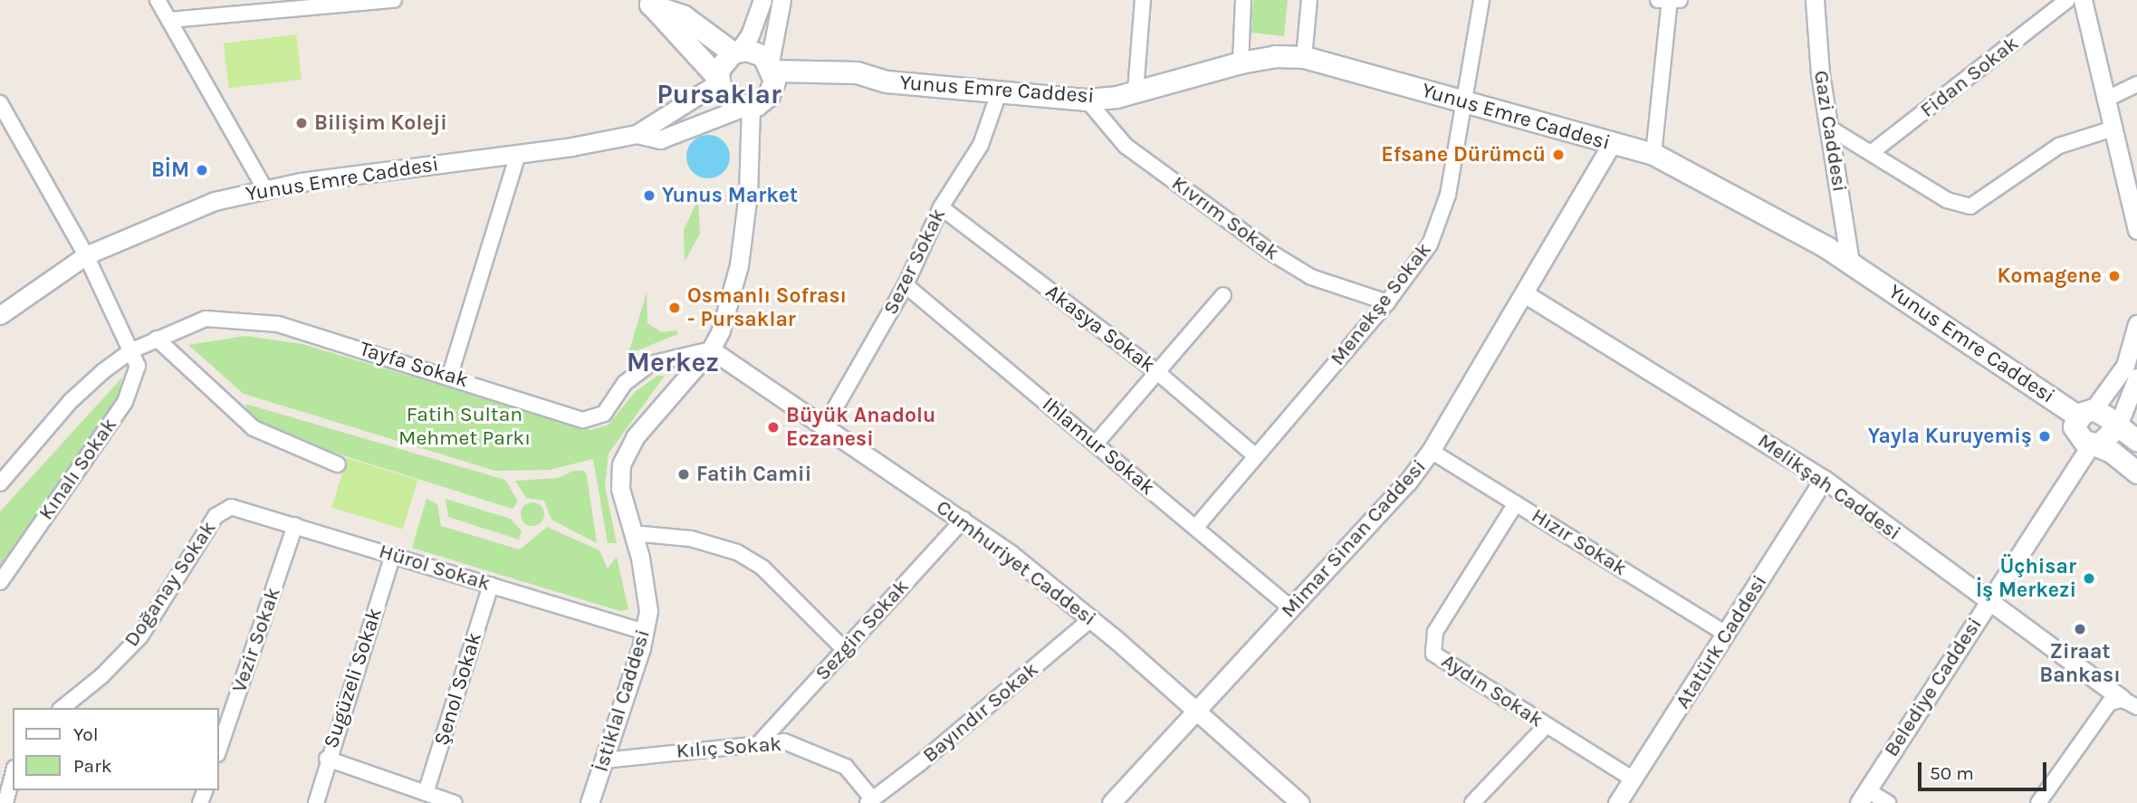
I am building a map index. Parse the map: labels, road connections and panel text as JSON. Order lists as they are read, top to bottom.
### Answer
{
  "streets": {
    "main road": ["Yunus Emre Caddesi"],
    "street": [
      "Fidan Sokak",
      "Gazi Caddesi",
      "Kıvrım Sokak",
      "Sezer Sokak",
      "Menekşe Sokak",
      "Akasya Sokak",
      "Tayfa Sokak",
      "Ihlamur Sokak",
      "Kınalı Sokak",
      "Melikşah Caddesi",
      "Mimar Sinan Caddesi",
      "Hızır Sokak",
      "Cumhuriyet Caddesi",
      "Hürol Sokak",
      "Doğanay Sokak",
      "Sezgin Sokak",
      "Vezir Sokak",
      "Atatürk Caddesi",
      "Sugüzeli Sokak",
      "Belediye Caddesi",
      "Şenol Sokak",
      "Aydın Sokak",
      "İstiklal Caddesi",
      "Bayındır Sokak",
      "Kılıç Sokak"
    ]
  },
  "crossings": [
    ["Yunus Emre Caddesi", "Gazi Caddesi"],
    ["Yunus Emre Caddesi", "Kıvrım Sokak"],
    ["Yunus Emre Caddesi", "Sezer Sokak"],
    ["Yunus Emre Caddesi", "Menekşe Sokak"],
    ["Yunus Emre Caddesi", "Mimar Sinan Caddesi"],
    ["Yunus Emre Caddesi", "İstiklal Caddesi"],
    ["Kıvrım Sokak", "Menekşe Sokak"],
    ["Sezer Sokak", "Akasya Sokak"],
    ["Sezer Sokak", "Ihlamur Sokak"],
    ["Sezer Sokak", "Cumhuriyet Caddesi"],
    ["Menekşe Sokak", "Akasya Sokak"],
    ["Menekşe Sokak", "Ihlamur Sokak"],
    ["Tayfa Sokak", "Kınalı Sokak"],
    ["Tayfa Sokak", "Cumhuriyet Caddesi"],
    ["Tayfa Sokak", "İstiklal Caddesi"],
    ["Ihlamur Sokak", "Mimar Sinan Caddesi"],
    ["Melikşah Caddesi", "Mimar Sinan Caddesi"],
    ["Melikşah Caddesi", "Atatürk Caddesi"],
    ["Melikşah Caddesi", "Belediye Caddesi"],
    ["Mimar Sinan Caddesi", "Hızır Sokak"],
    ["Mimar Sinan Caddesi", "Cumhuriyet Caddesi"],
    ["Hızır Sokak", "Atatürk Caddesi"],
    ["Hızır Sokak", "Aydın Sokak"],
    ["Cumhuriyet Caddesi", "Sezgin Sokak"],
    ["Cumhuriyet Caddesi", "İstiklal Caddesi"],
    ["Cumhuriyet Caddesi", "Bayındır Sokak"],
    ["Hürol Sokak", "Doğanay Sokak"],
    ["Hürol Sokak", "Vezir Sokak"],
    ["Hürol Sokak", "Sugüzeli Sokak"],
    ["Hürol Sokak", "Şenol Sokak"],
    ["Hürol Sokak", "İstiklal Caddesi"],
    ["Sezgin Sokak", "Kılıç Sokak"],
    ["Atatürk Caddesi", "Aydın Sokak"],
    ["İstiklal Caddesi", "Kılıç Sokak"],
    ["Bayındır Sokak", "Kılıç Sokak"]
  ],
  "districts": ["Pursaklar", "Merkez"],
  "parks": ["Fatih Sultan Mehmet Parkı"],
  "places": [
    "Bilişim Koleji",
    "Efsane Dürümcü",
    "BİM",
    "Yunus Market",
    "Komagene",
    "Osmanlı Sofrası - Pursaklar",
    "Büyük Anadolu Eczanesi",
    "Yayla Kuruyemiş",
    "Fatih Camii",
    "Üçhisar İş Merkezi",
    "Ziraat Bankası"
  ],
  "legend": ["Yol", "Park"],
  "scale_bar": "50 m"
}
